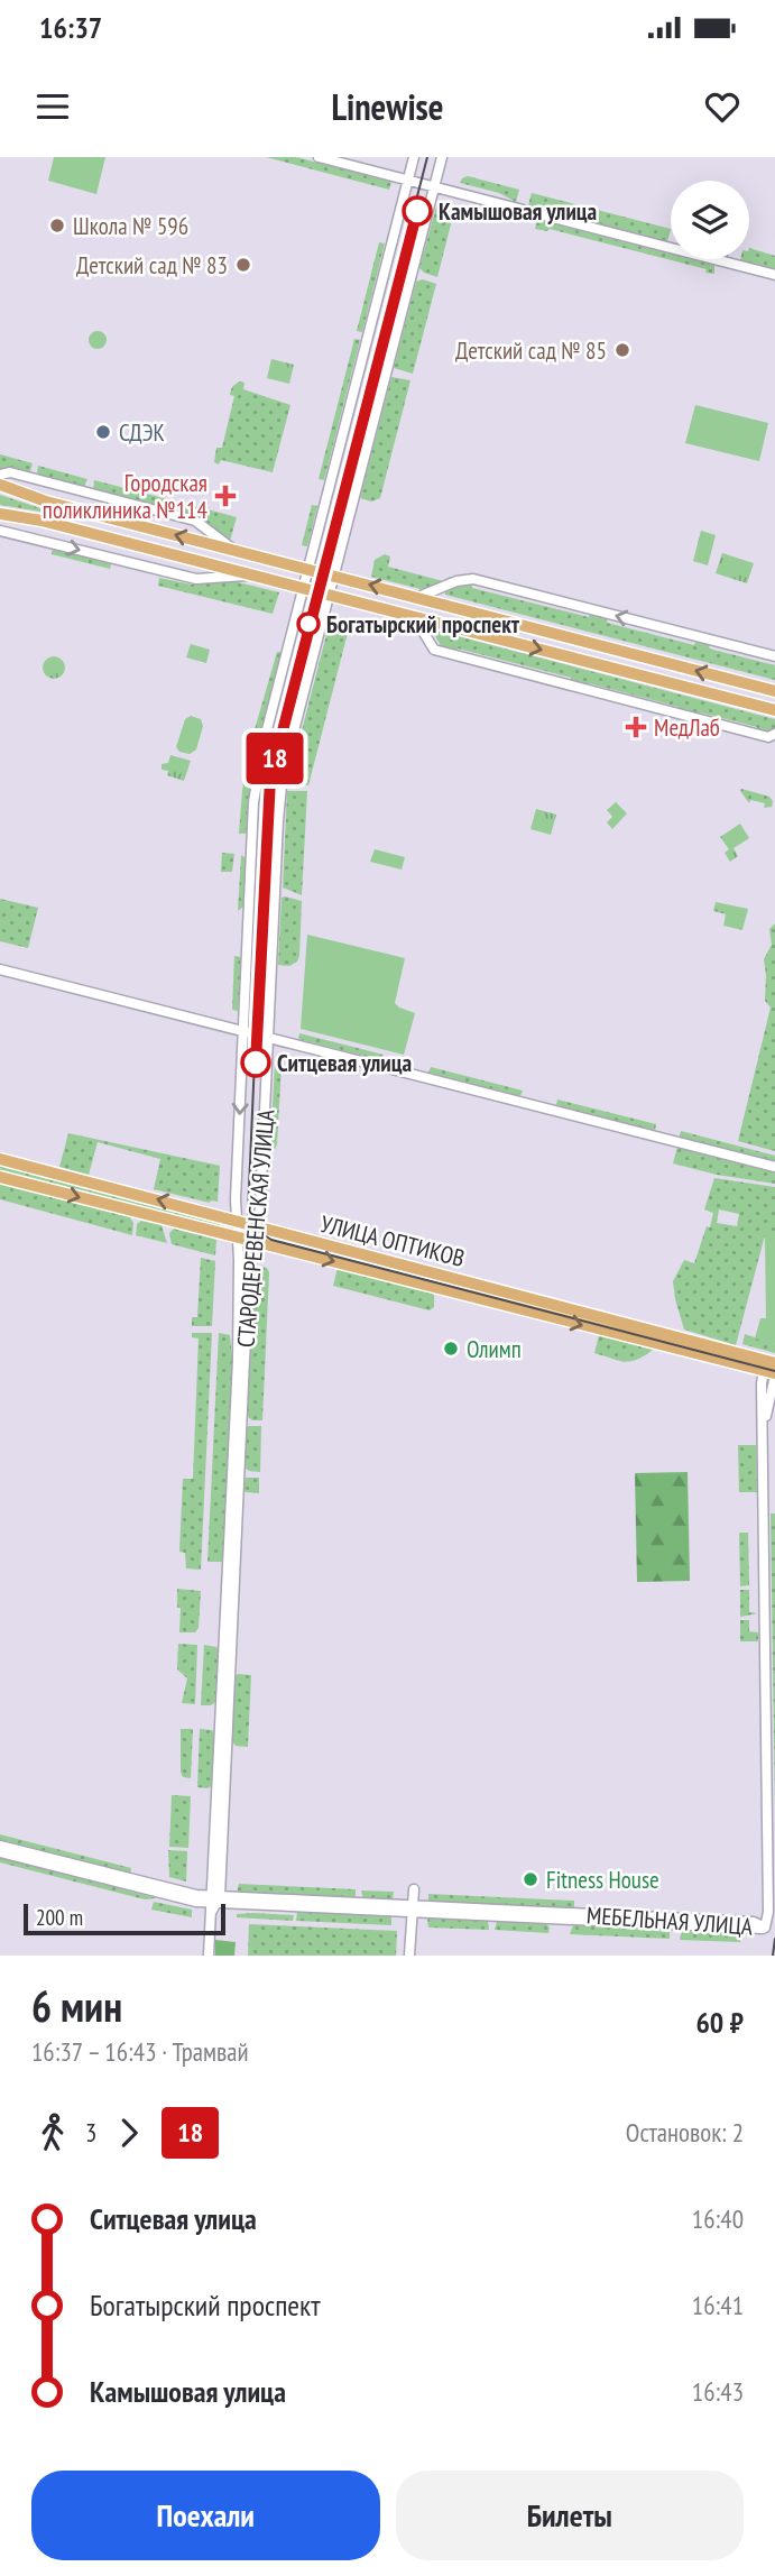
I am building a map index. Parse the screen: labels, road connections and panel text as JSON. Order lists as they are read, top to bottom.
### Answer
{
  "streets": {
    "main road": ["УЛИЦА ОПТИКОВ"],
    "street": ["СТАРОДЕРЕВЕНСКАЯ УЛИЦА", "МЕБЕЛЬНАЯ УЛИЦА"]
  },
  "crossings": [
    ["СТАРОДЕРЕВЕНСКАЯ УЛИЦА", "УЛИЦА ОПТИКОВ"],
    ["СТАРОДЕРЕВЕНСКАЯ УЛИЦА", "МЕБЕЛЬНАЯ УЛИЦА"],
    ["УЛИЦА ОПТИКОВ", "МЕБЕЛЬНАЯ УЛИЦА"]
  ],
  "places": {
    "other": [
      "Камышовая улица",
      "Школа № 596",
      "Детский сад № 83",
      "Детский сад № 85",
      "СДЭК",
      "Богатырский проспект",
      "Ситцевая улица",
      "Олимп",
      "Fitness House"
    ],
    "health": ["Городская поликлиника №114", "МедЛаб"]
  },
  "lines": ["tram line 18"],
  "scale_bar": "200 m",
  "page": {
    "status": "16:37",
    "header": "Linewise",
    "on_map": "18",
    "scale": "200 m",
    "heading": ["6 мин", "16:37 – 16:43 · Трамвай", "60 ₽"],
    "legs": ["3", "18", "Остановок: 2"],
    "list": [
      {
        "name": "Ситцевая улица",
        "value": "16:40"
      },
      {
        "name": "Богатырский проспект",
        "value": "16:41"
      },
      {
        "name": "Камышовая улица",
        "value": "16:43"
      }
    ],
    "buttons": ["Поехали", "Билеты"]
  }
}
